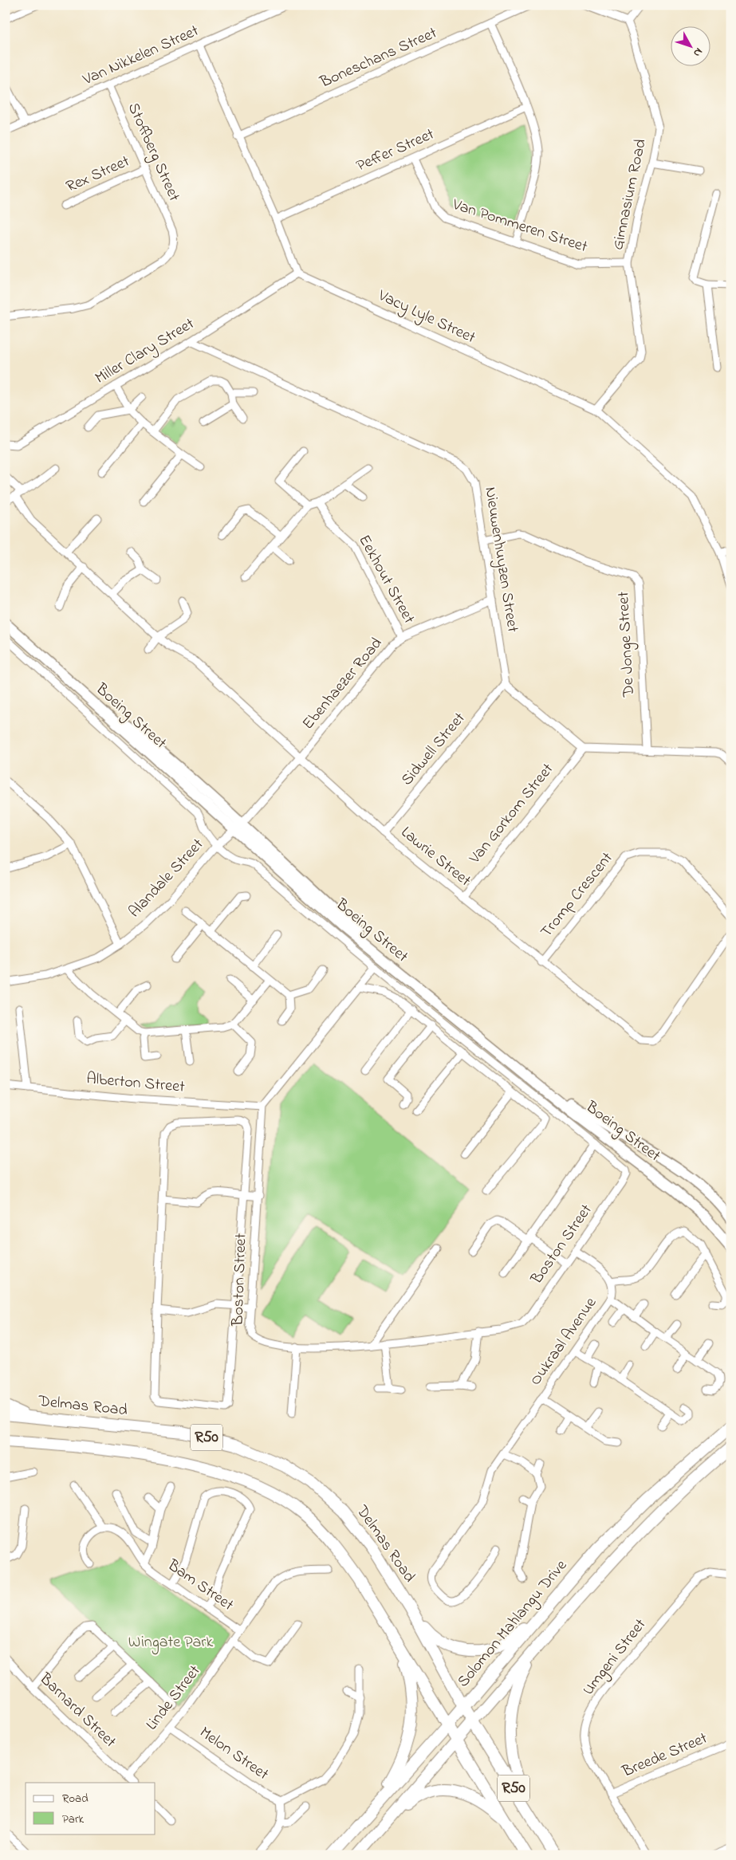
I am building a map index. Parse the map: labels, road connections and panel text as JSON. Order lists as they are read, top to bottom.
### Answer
{
  "streets": {
    "main road": [
      "Boeing Street",
      "Delmas Road",
      "R50",
      "Solomon Mahlangu Drive"
    ],
    "street": [
      "Van Nikkelen Street",
      "Boneschans Street",
      "Peffer Street",
      "Stoffberg Street",
      "Rex Street",
      "Gimnasium Road",
      "Van Pommeren Street",
      "Vacy Lyle Street",
      "Miller Clary Street",
      "Nieuwenhuyzen Street",
      "Eekhout Street",
      "De Jonge Street",
      "Ebenhaezer Road",
      "Sidwell Street",
      "Van Gorkom Street",
      "Lawrie Street",
      "Alandale Street",
      "Tromp Crescent",
      "Alberton Street",
      "Boston Street",
      "Oukraal Avenue",
      "Bam Street",
      "Umgeni Street",
      "Linde Street",
      "Barnard Street",
      "Melon Street",
      "Breede Street"
    ]
  },
  "crossings": [
    ["Van Nikkelen Street", "Stoffberg Street"],
    ["Peffer Street", "Van Pommeren Street"],
    ["Stoffberg Street", "Rex Street"],
    ["Gimnasium Road", "Van Pommeren Street"],
    ["Gimnasium Road", "Vacy Lyle Street"],
    ["Vacy Lyle Street", "Miller Clary Street"],
    ["Miller Clary Street", "Nieuwenhuyzen Street"],
    ["Nieuwenhuyzen Street", "De Jonge Street"],
    ["Nieuwenhuyzen Street", "Ebenhaezer Road"],
    ["Nieuwenhuyzen Street", "Sidwell Street"],
    ["Eekhout Street", "Ebenhaezer Road"],
    ["Ebenhaezer Road", "Boeing Street"],
    ["Ebenhaezer Road", "Lawrie Street"],
    ["Ebenhaezer Road", "Alandale Street"],
    ["Boeing Street", "Alandale Street"],
    ["Boeing Street", "Boston Street"],
    ["Sidwell Street", "Lawrie Street"],
    ["Van Gorkom Street", "Lawrie Street"],
    ["Lawrie Street", "Tromp Crescent"],
    ["Alberton Street", "Boston Street"],
    ["Delmas Road", "R50"],
    ["Delmas Road", "Solomon Mahlangu Drive"],
    ["R50", "Solomon Mahlangu Drive"],
    ["Bam Street", "Linde Street"],
    ["Umgeni Street", "Breede Street"],
    ["Linde Street", "Barnard Street"],
    ["Linde Street", "Melon Street"]
  ],
  "parks": ["Wingate Park"],
  "legend": ["Road", "Park"],
  "north": "bottom right"
}
